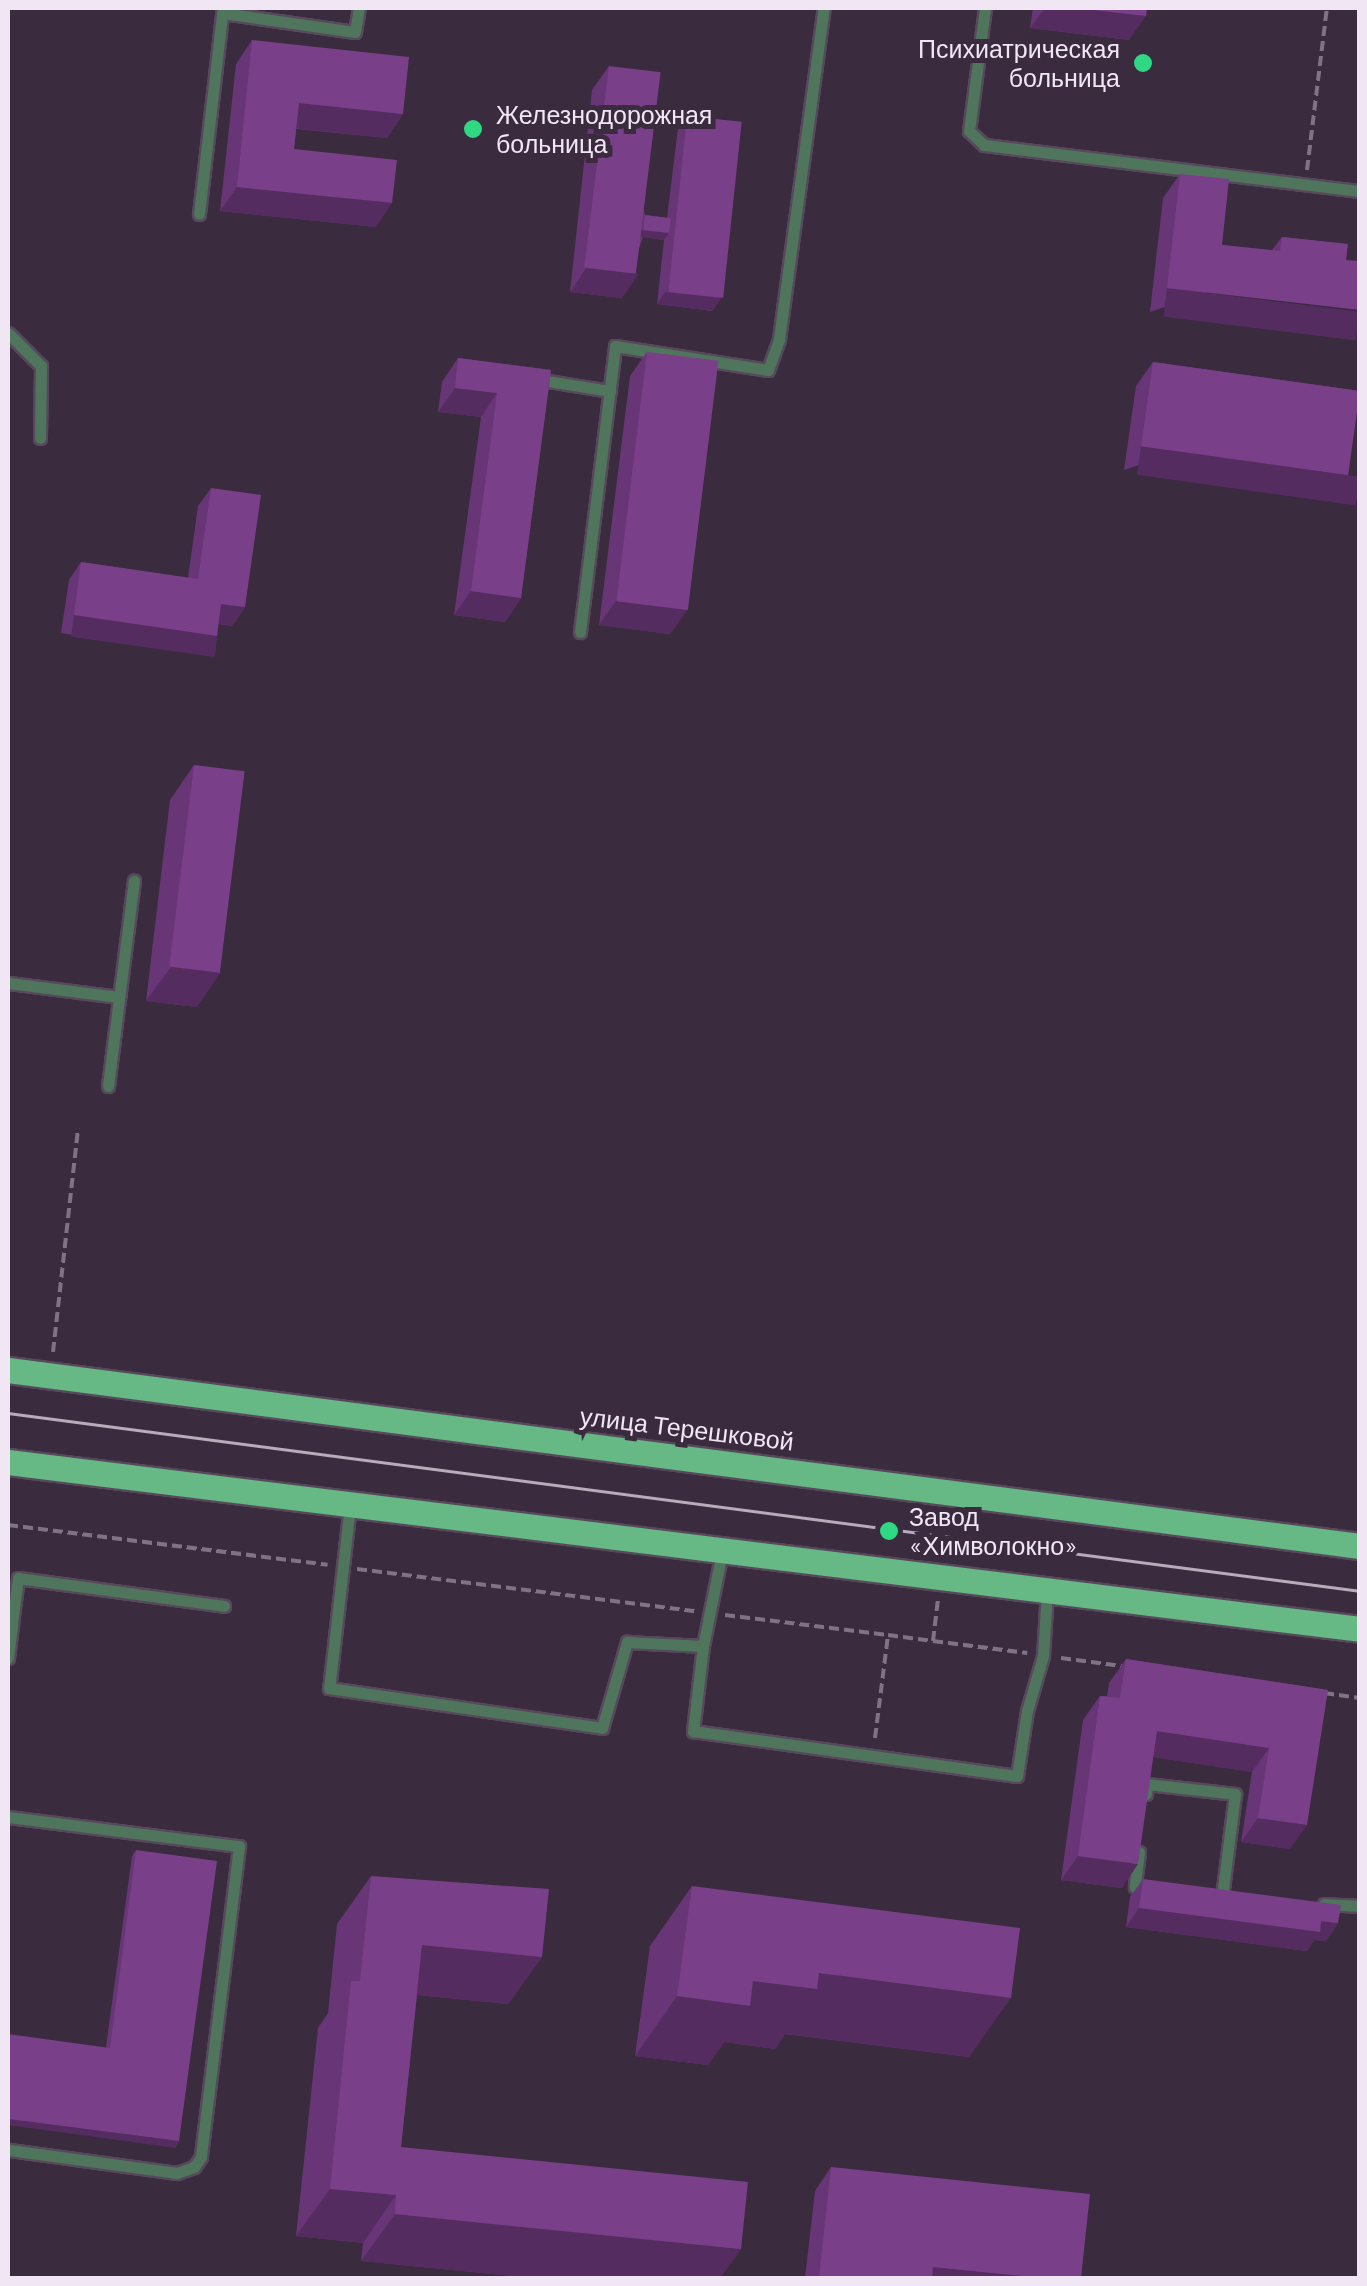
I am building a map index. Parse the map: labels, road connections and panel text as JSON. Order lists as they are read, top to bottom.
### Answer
{
  "streets": {
    "main road": ["улица Терешковой"]
  },
  "places": ["Психиатрическая больница", "Железнодорожная больница", "Завод «Химволокно»"]
}
